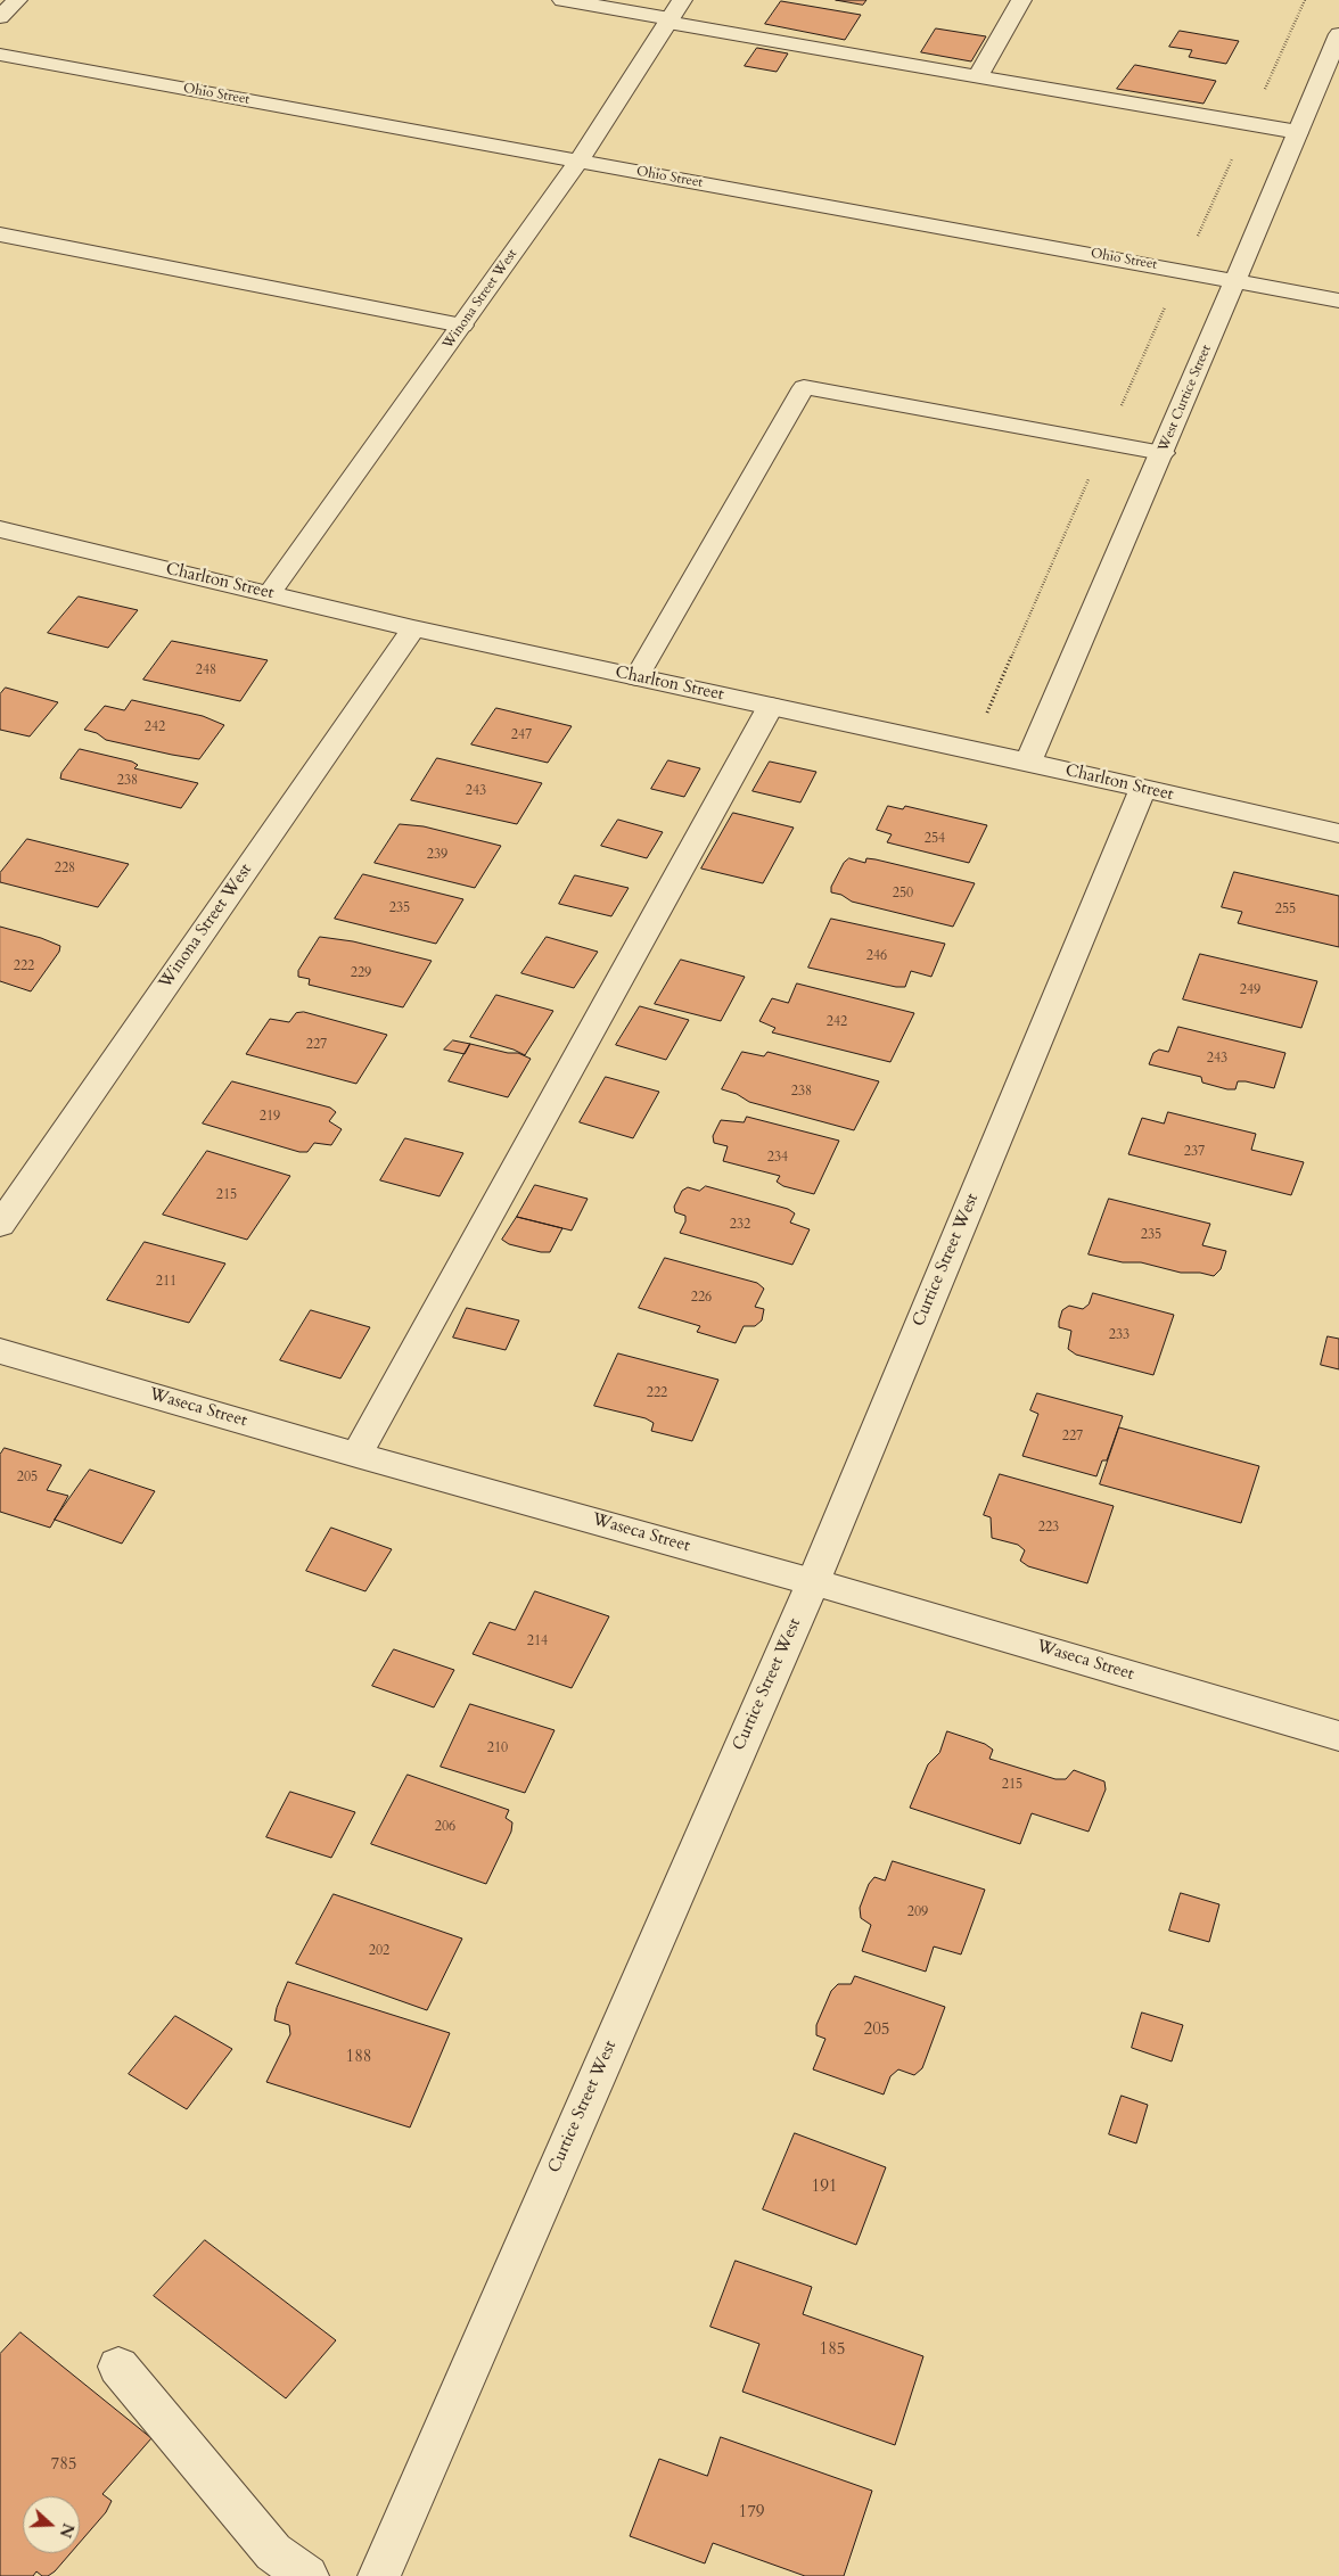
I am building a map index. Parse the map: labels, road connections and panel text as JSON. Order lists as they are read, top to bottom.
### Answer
{
  "streets": {
    "street": [
      "Ohio Street",
      "Winona Street West",
      "West Curtice Street",
      "Charlton Street",
      "Curtice Street West",
      "Waseca Street"
    ]
  },
  "crossings": [
    ["Ohio Street", "Winona Street West"],
    ["Ohio Street", "West Curtice Street"],
    ["Winona Street West", "Charlton Street"],
    ["West Curtice Street", "Charlton Street"],
    ["Charlton Street", "Curtice Street West"],
    ["Curtice Street West", "Waseca Street"]
  ],
  "house_numbers": [
    "248",
    "242",
    "247",
    "238",
    "243",
    "254",
    "239",
    "228",
    "250",
    "235",
    "255",
    "246",
    "222",
    "229",
    "249",
    "242",
    "227",
    "243",
    "238",
    "219",
    "237",
    "234",
    "215",
    "232",
    "235",
    "211",
    "226",
    "233",
    "222",
    "227",
    "205",
    "223",
    "214",
    "210",
    "215",
    "206",
    "209",
    "202",
    "205",
    "188",
    "191",
    "185",
    "785",
    "179"
  ],
  "north": "right"
}
